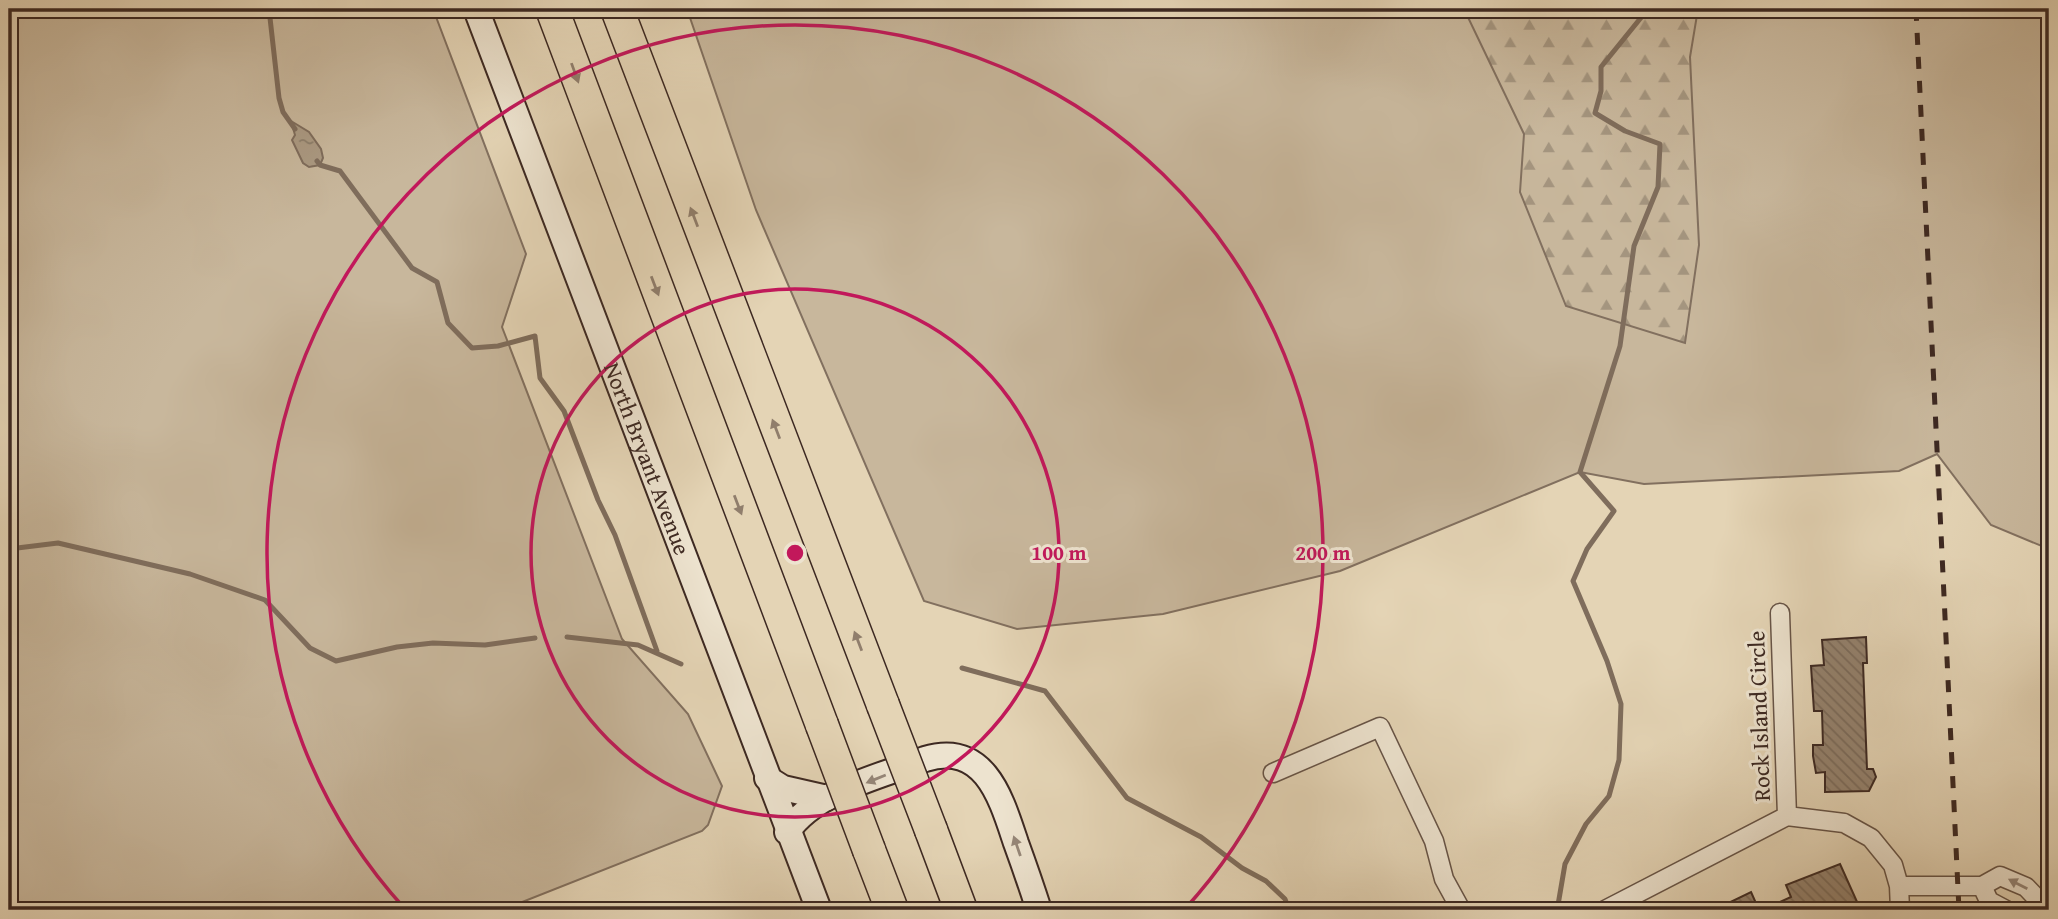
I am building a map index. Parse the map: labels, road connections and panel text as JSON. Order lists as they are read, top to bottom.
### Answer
{
  "streets": {
    "street": ["North Bryant Avenue", "Rock Island Circle"]
  },
  "rings": ["100 m", "200 m"]
}
